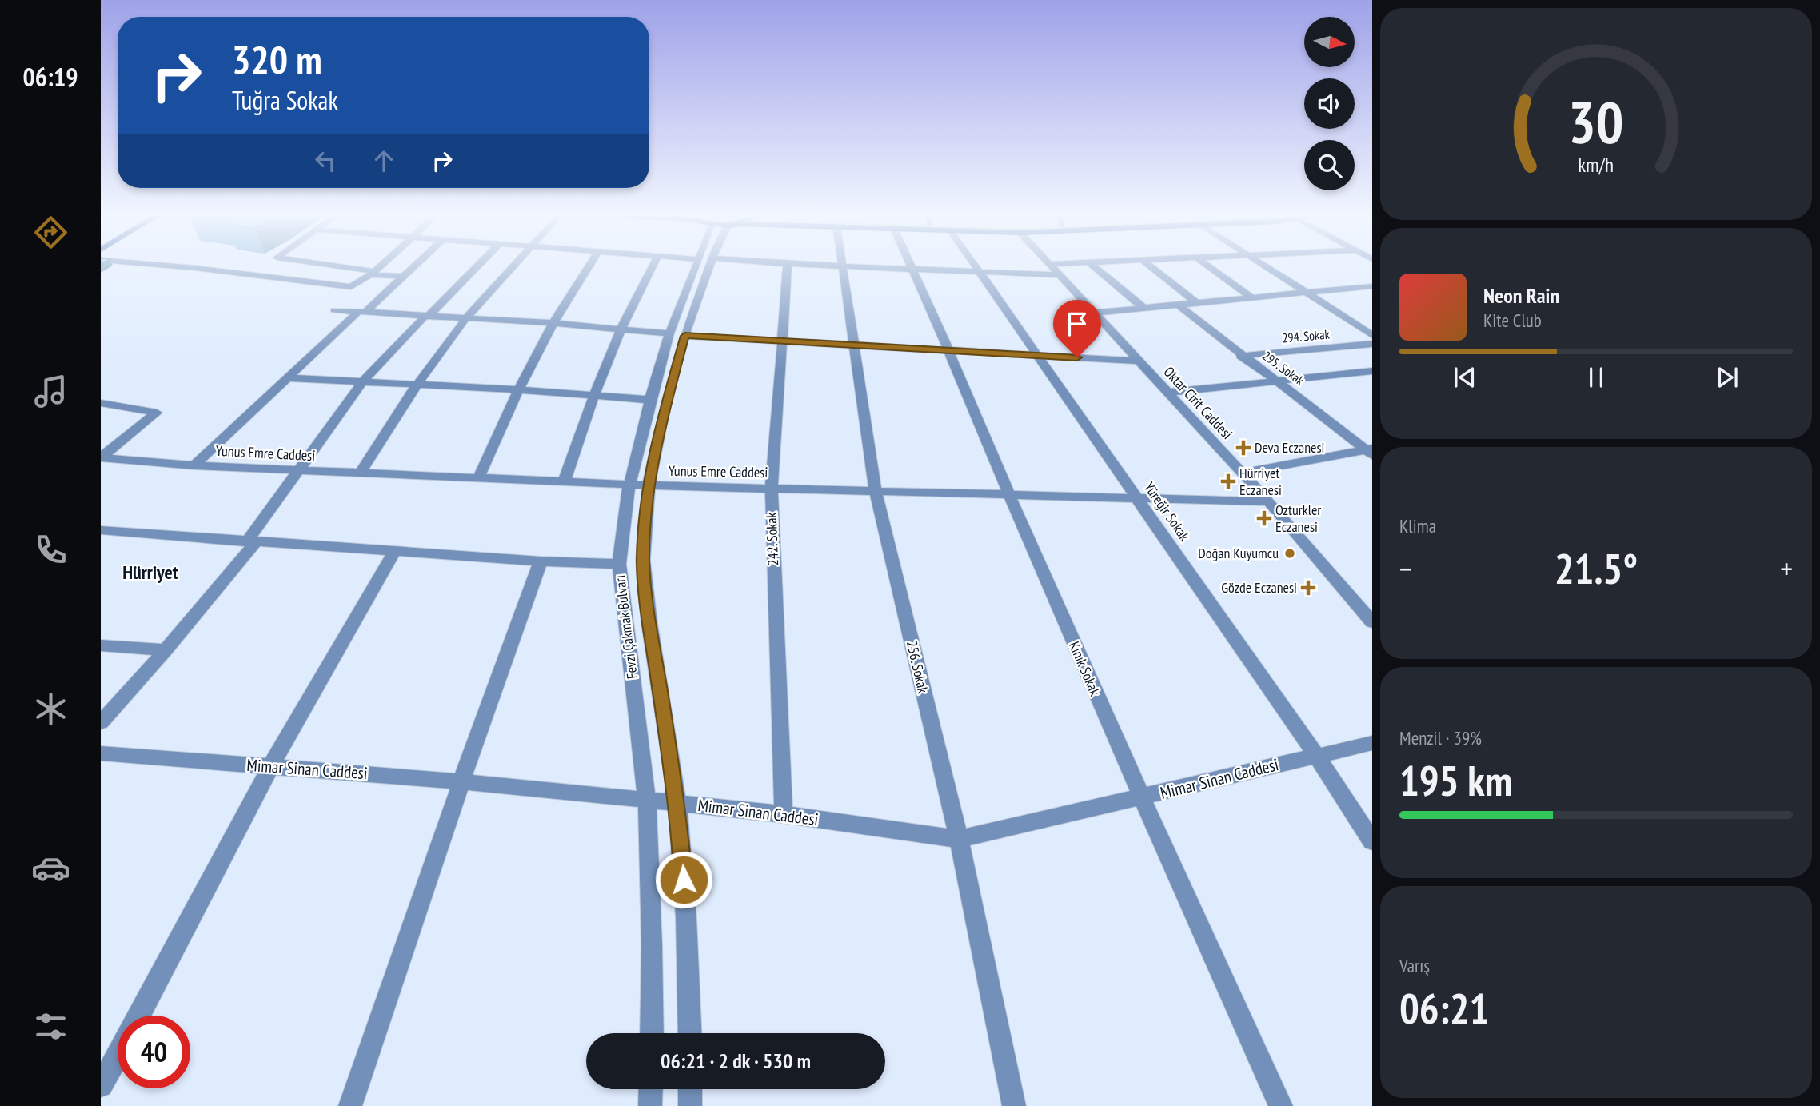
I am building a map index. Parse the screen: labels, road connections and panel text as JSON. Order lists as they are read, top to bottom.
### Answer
{
  "streets": {
    "street": [
      "294. Sokak",
      "295. Sokak",
      "Oktar Cirit Caddesi",
      "Yunus Emre Caddesi",
      "Yüreğir Sokak",
      "242. Sokak",
      "Fevzi Çakmak Bulvarı",
      "256. Sokak",
      "Kınık Sokak",
      "Mimar Sinan Caddesi"
    ]
  },
  "crossings": [
    ["294. Sokak", "295. Sokak"],
    ["Oktar Cirit Caddesi", "Yunus Emre Caddesi"],
    ["Yunus Emre Caddesi", "Yüreğir Sokak"],
    ["Yunus Emre Caddesi", "242. Sokak"],
    ["Yunus Emre Caddesi", "Fevzi Çakmak Bulvarı"],
    ["Yunus Emre Caddesi", "256. Sokak"],
    ["Yunus Emre Caddesi", "Kınık Sokak"],
    ["Yüreğir Sokak", "Mimar Sinan Caddesi"],
    ["242. Sokak", "Mimar Sinan Caddesi"],
    ["Fevzi Çakmak Bulvarı", "Mimar Sinan Caddesi"],
    ["256. Sokak", "Mimar Sinan Caddesi"],
    ["Kınık Sokak", "Mimar Sinan Caddesi"]
  ],
  "districts": ["Hürriyet"],
  "places": {
    "health": [
      "Deva Eczanesi",
      "Hürriyet Eczanesi",
      "Ozturkler Eczanesi",
      "Gözde Eczanesi"
    ],
    "other": ["Doğan Kuyumcu"]
  },
  "north": "right",
  "page": {
    "tabs": "06:19",
    "turn": ["320 m", "Tuğra Sokak"],
    "song": ["Neon Rain", "Kite Club"],
    "tile": [
      "Klima",
      ["Menzil · 39%", "195 km"],
      ["Varış", "06:21"]
    ],
    "heat": ["−", "21.5°", "+"],
    "limit": "40",
    "trip": "06:21 · 2 dk · 530 m",
    "gauge": ["30", "km/h"]
  }
}
